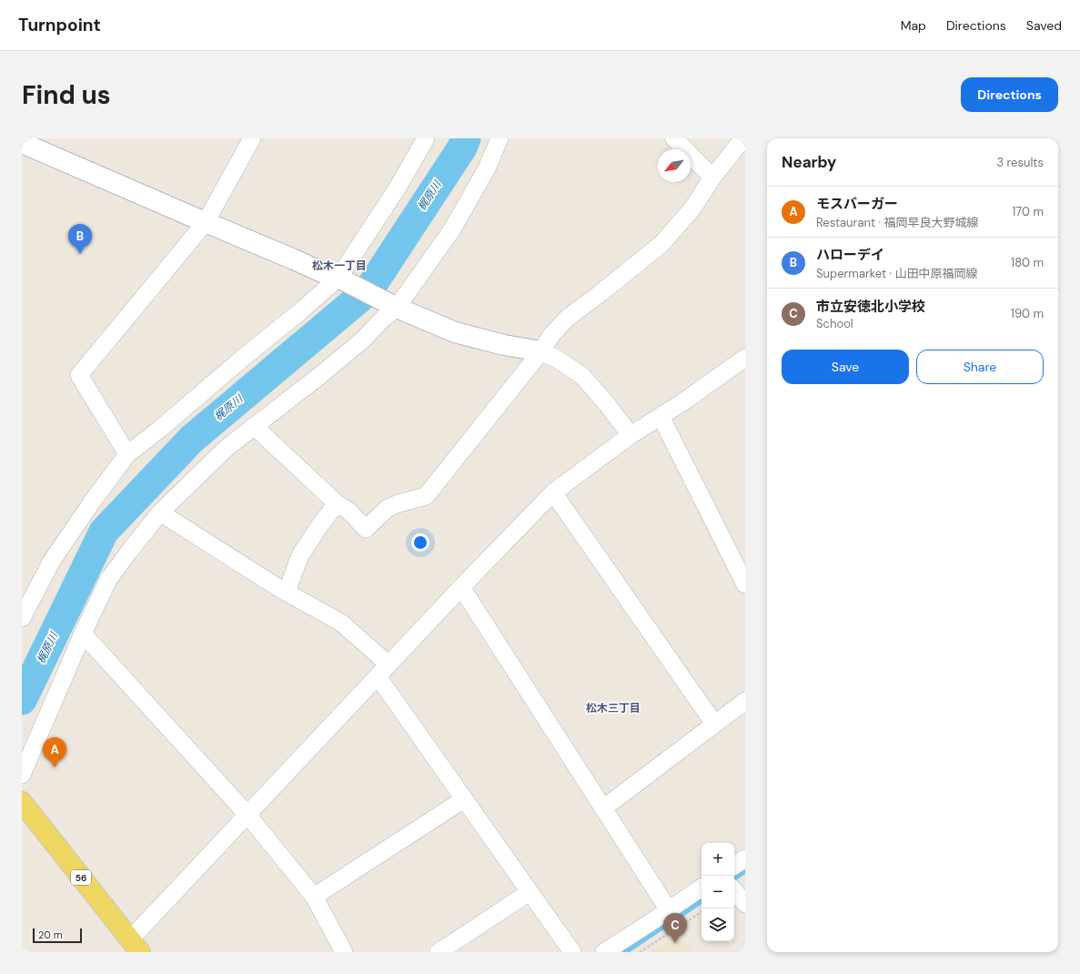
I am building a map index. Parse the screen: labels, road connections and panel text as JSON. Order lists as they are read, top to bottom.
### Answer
{
  "streets": {
    "main road": ["56"]
  },
  "districts": ["松木一丁目", "松木三丁目"],
  "water": ["梶原川"],
  "scale_bar": "20 m",
  "north": "bottom left",
  "page": {
    "header": "Turnpoint",
    "nav": ["Map", "Directions", "Saved"],
    "buttons": [
      "Directions",
      ["Save", "Share"]
    ],
    "title": "Find us",
    "heading": ["Nearby", "3 results"],
    "list": [
      {
        "mark": "A",
        "name": "モスバーガー",
        "note": "Restaurant · 福岡早良大野城線",
        "value": "170 m"
      },
      {
        "mark": "B",
        "name": "ハローデイ",
        "note": "Supermarket · 山田中原福岡線",
        "value": "180 m"
      },
      {
        "mark": "C",
        "name": "市立安徳北小学校",
        "note": "School",
        "value": "190 m"
      }
    ],
    "pins": ["B", "A", "C"],
    "map_buttons": ["+", "−"],
    "scale": "20 m"
  }
}
